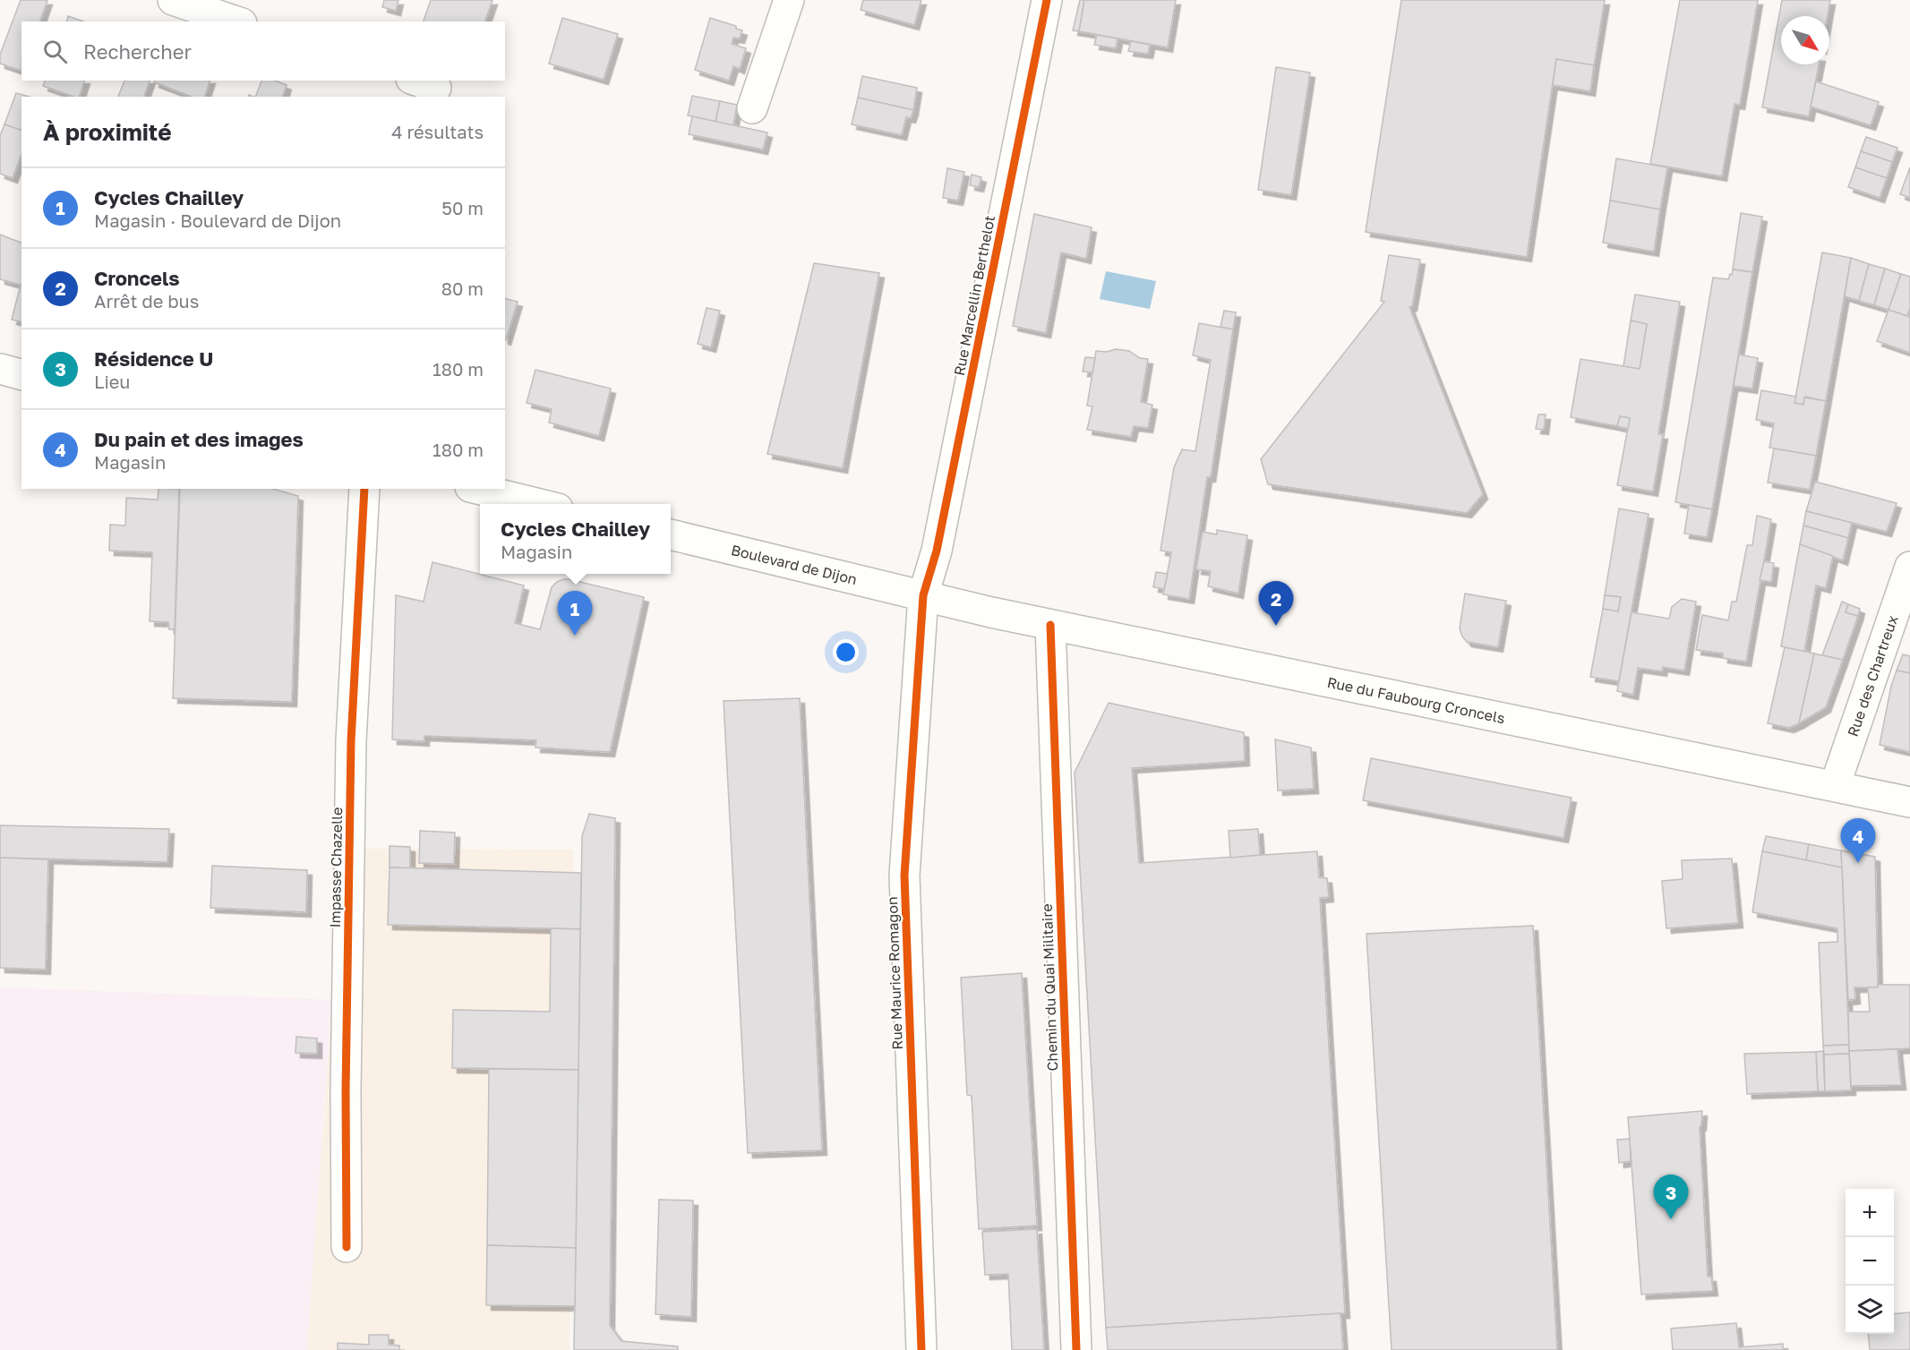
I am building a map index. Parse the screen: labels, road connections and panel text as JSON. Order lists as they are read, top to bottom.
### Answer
{
  "streets": {
    "street": [
      "Rue Marcellin Berthelot",
      "Boulevard de Dijon",
      "Rue des Chartreux",
      "Rue du Faubourg Croncels",
      "Impasse Chazelle",
      "Rue Maurice Romagon",
      "Chemin du Quai Militaire"
    ]
  },
  "crossings": [
    ["Rue Marcellin Berthelot", "Boulevard de Dijon"],
    ["Rue Marcellin Berthelot", "Rue du Faubourg Croncels"],
    ["Rue Marcellin Berthelot", "Rue Maurice Romagon"],
    ["Boulevard de Dijon", "Rue du Faubourg Croncels"],
    ["Boulevard de Dijon", "Rue Maurice Romagon"],
    ["Rue des Chartreux", "Rue du Faubourg Croncels"],
    ["Rue du Faubourg Croncels", "Rue Maurice Romagon"],
    ["Rue du Faubourg Croncels", "Chemin du Quai Militaire"]
  ],
  "north": "bottom right",
  "page": {
    "search": "Rechercher",
    "heading": ["À proximité", "4 résultats"],
    "list": [
      {
        "mark": "1",
        "name": "Cycles Chailley",
        "note": "Magasin · Boulevard de Dijon",
        "value": "50 m"
      },
      {
        "mark": "2",
        "name": "Croncels",
        "note": "Arrêt de bus",
        "value": "80 m"
      },
      {
        "mark": "3",
        "name": "Résidence U",
        "note": "Lieu",
        "value": "180 m"
      },
      {
        "mark": "4",
        "name": "Du pain et des images",
        "note": "Magasin",
        "value": "180 m"
      }
    ],
    "popup": ["Cycles Chailley", "Magasin"],
    "pins": [
      "2",
      "1",
      "4",
      "3"
    ],
    "map_buttons": ["+", "−"]
  }
}
